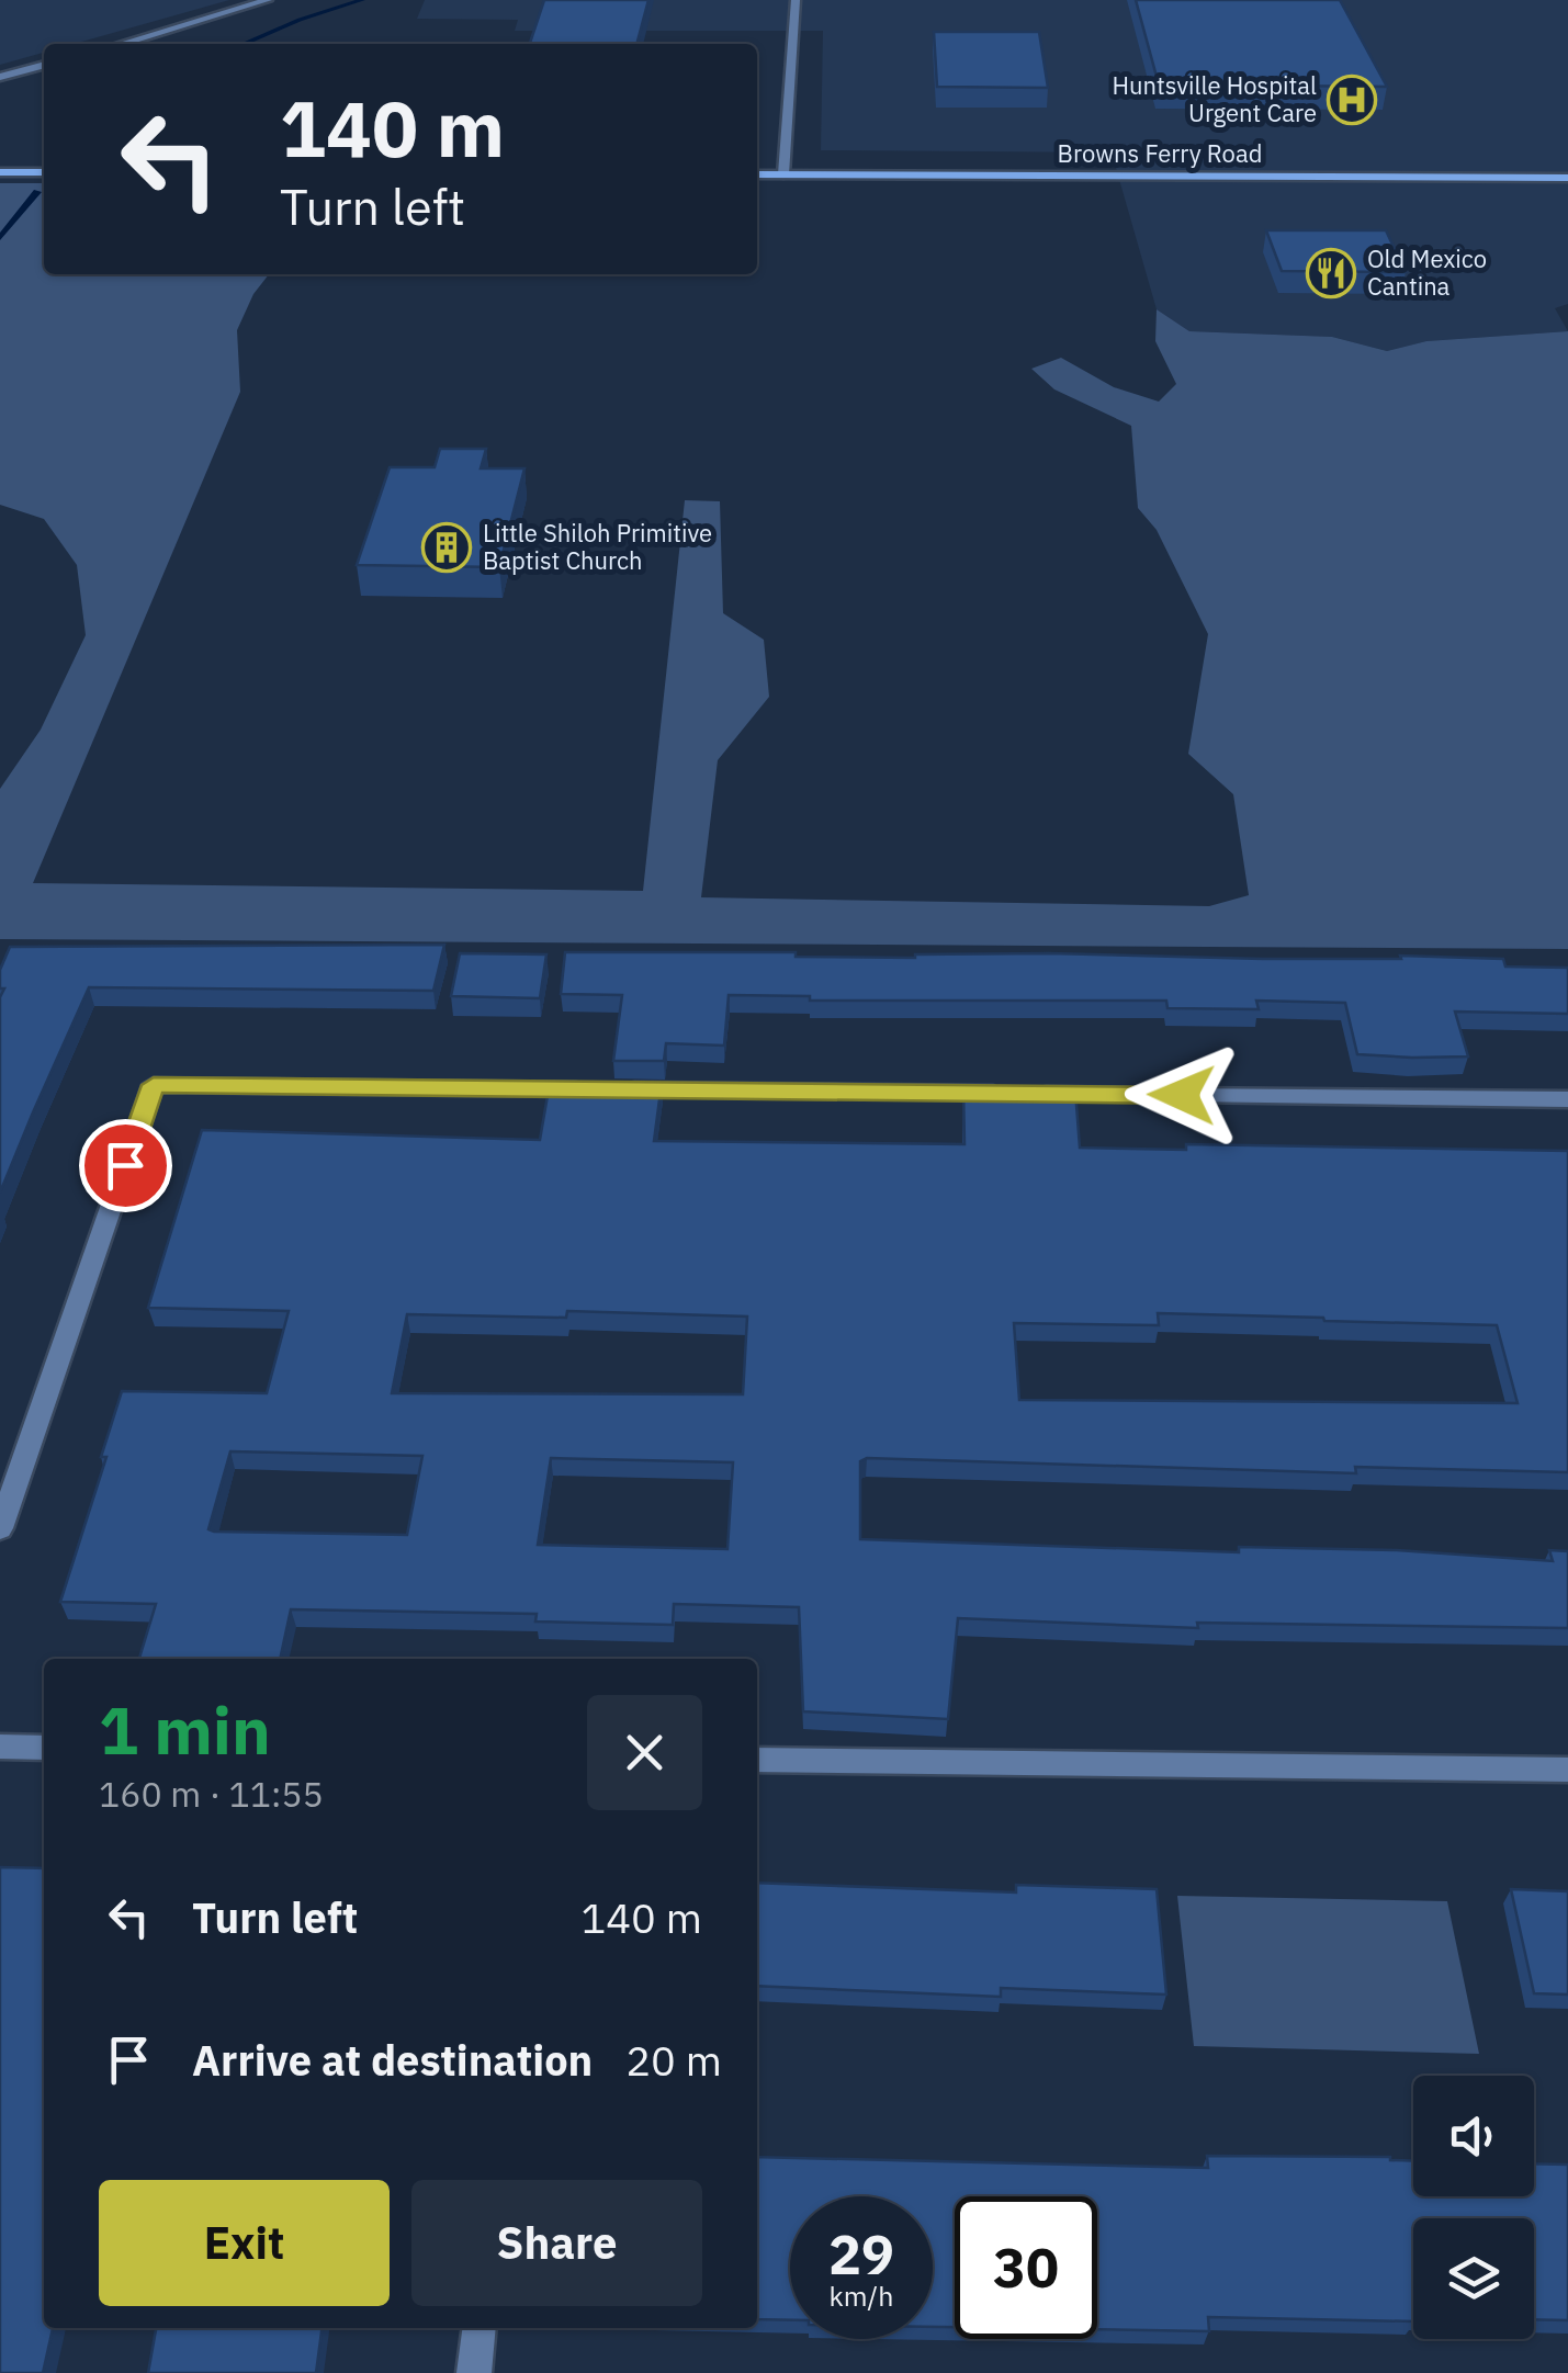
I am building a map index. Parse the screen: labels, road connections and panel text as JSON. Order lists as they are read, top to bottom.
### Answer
{
  "streets": {
    "main road": ["Browns Ferry Road"]
  },
  "places": {
    "hospital": ["Huntsville Hospital Urgent Care"],
    "restaurant": ["Old Mexico Cantina"],
    "building": ["Little Shiloh Primitive Baptist Church"]
  },
  "page": {
    "turn": ["140 m", "Turn left"],
    "heading": ["1 min", "160 m · 11:55"],
    "list": [
      {
        "name": "Turn left",
        "value": "140 m"
      },
      {
        "name": "Arrive at destination",
        "value": "20 m"
      }
    ],
    "buttons": ["Exit", "Share"],
    "speed": "29 km/h",
    "limit": "30"
  }
}
